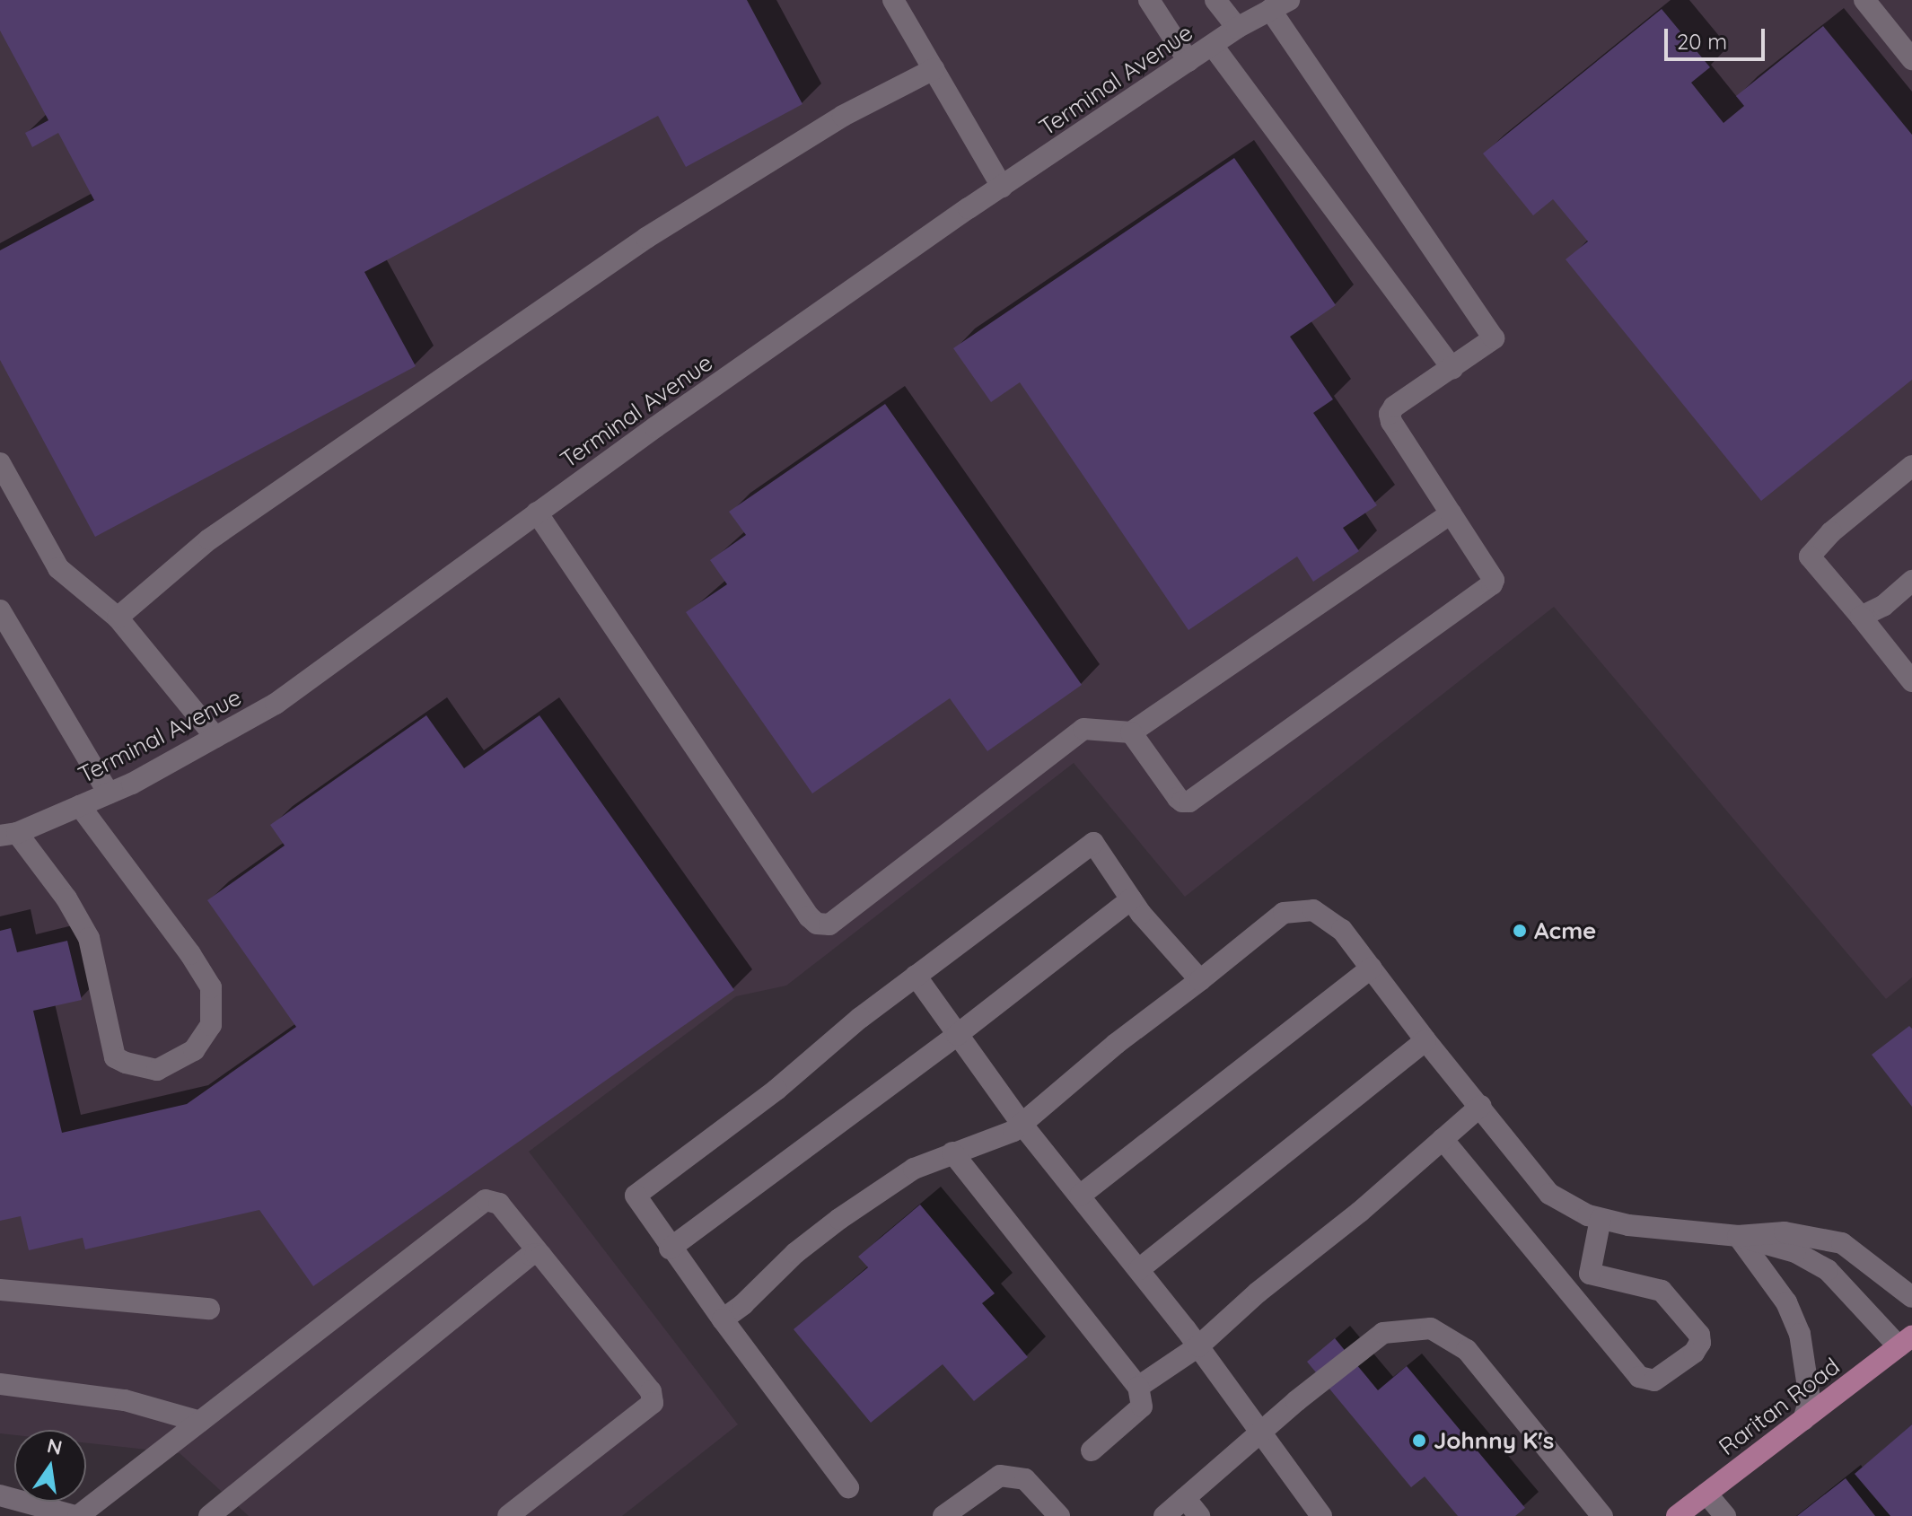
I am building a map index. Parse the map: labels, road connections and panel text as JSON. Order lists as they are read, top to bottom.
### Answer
{
  "streets": {
    "main road": ["Raritan Road"],
    "street": ["Terminal Avenue"]
  },
  "places": ["Acme", "Johnny K's"],
  "scale_bar": "20 m",
  "north": "top"
}
